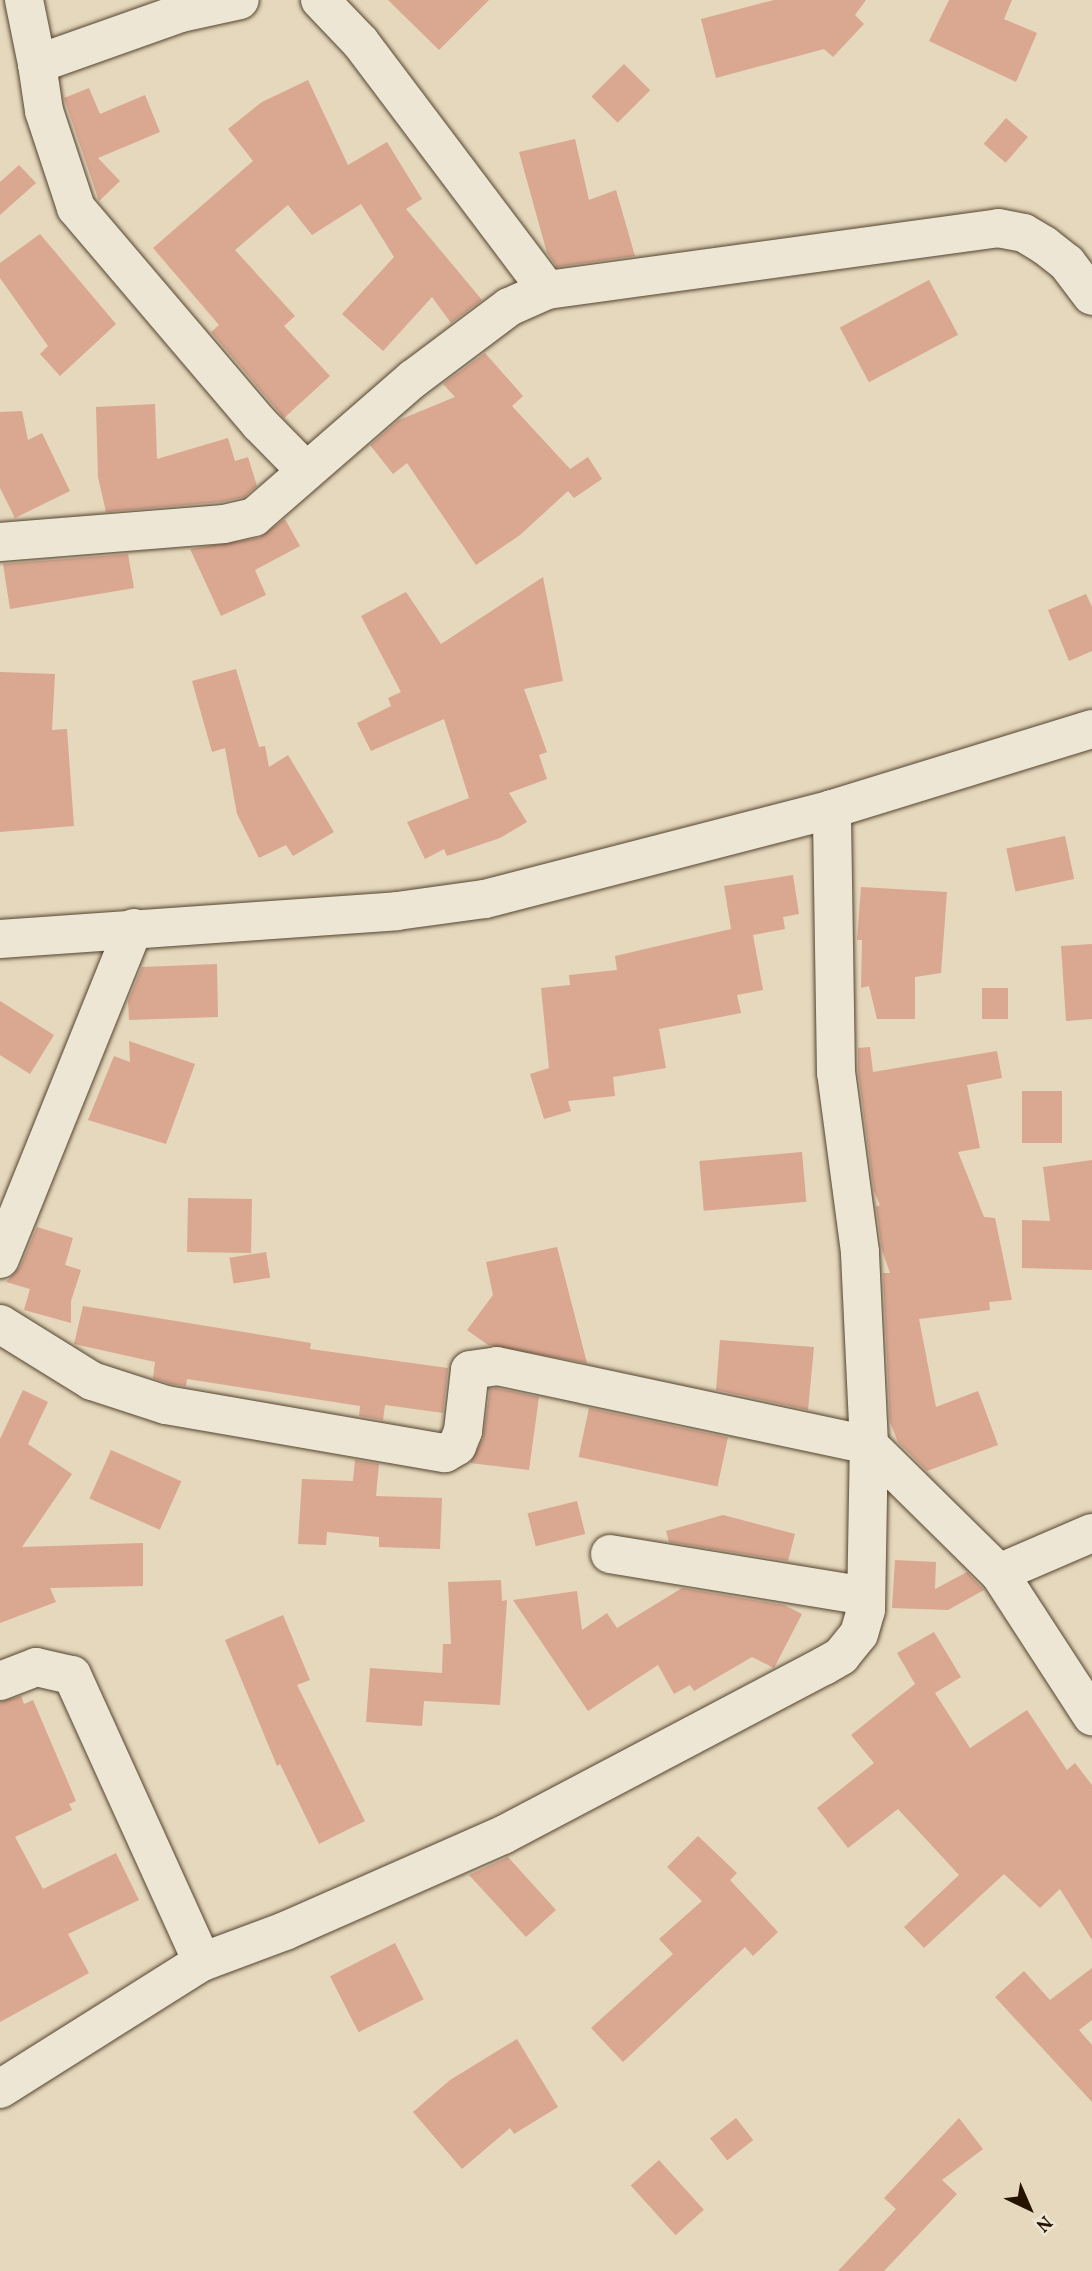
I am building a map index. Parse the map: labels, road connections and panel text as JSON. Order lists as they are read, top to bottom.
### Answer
{
  "north": "bottom right"
}
